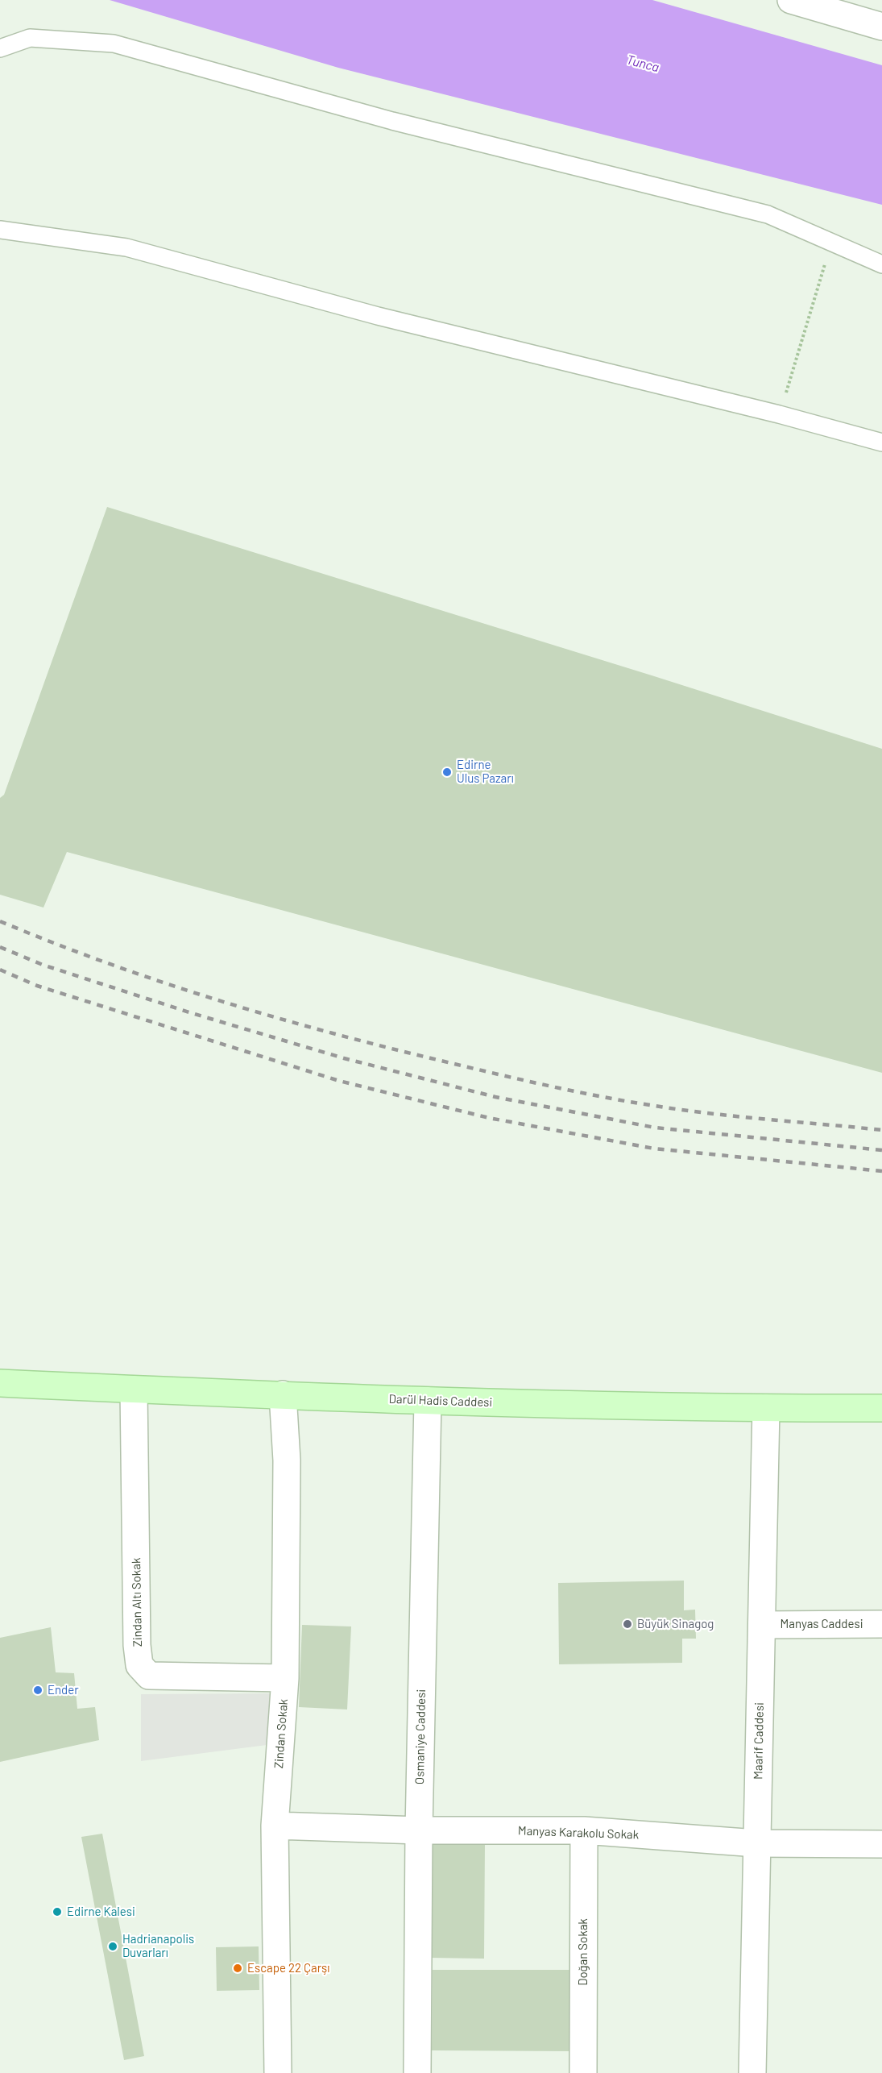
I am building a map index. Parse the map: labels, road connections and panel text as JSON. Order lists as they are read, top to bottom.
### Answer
{
  "streets": {
    "main road": ["Darül Hadis Caddesi"],
    "street": [
      "Zindan Altı Sokak",
      "Manyas Caddesi",
      "Zindan Sokak",
      "Osmaniye Caddesi",
      "Maarif Caddesi",
      "Manyas Karakolu Sokak",
      "Doğan Sokak"
    ]
  },
  "crossings": [
    ["Darül Hadis Caddesi", "Zindan Altı Sokak"],
    ["Darül Hadis Caddesi", "Zindan Sokak"],
    ["Darül Hadis Caddesi", "Osmaniye Caddesi"],
    ["Darül Hadis Caddesi", "Maarif Caddesi"],
    ["Zindan Altı Sokak", "Zindan Sokak"],
    ["Manyas Caddesi", "Maarif Caddesi"],
    ["Zindan Sokak", "Manyas Karakolu Sokak"],
    ["Osmaniye Caddesi", "Manyas Karakolu Sokak"],
    ["Maarif Caddesi", "Manyas Karakolu Sokak"],
    ["Manyas Karakolu Sokak", "Doğan Sokak"]
  ],
  "water": ["Tunca"],
  "places": [
    "Edirne Ulus Pazarı",
    "Büyük Sinagog",
    "Ender",
    "Edirne Kalesi",
    "Hadrianapolis Duvarları",
    "Escape 22 Çarşı"
  ]
}
